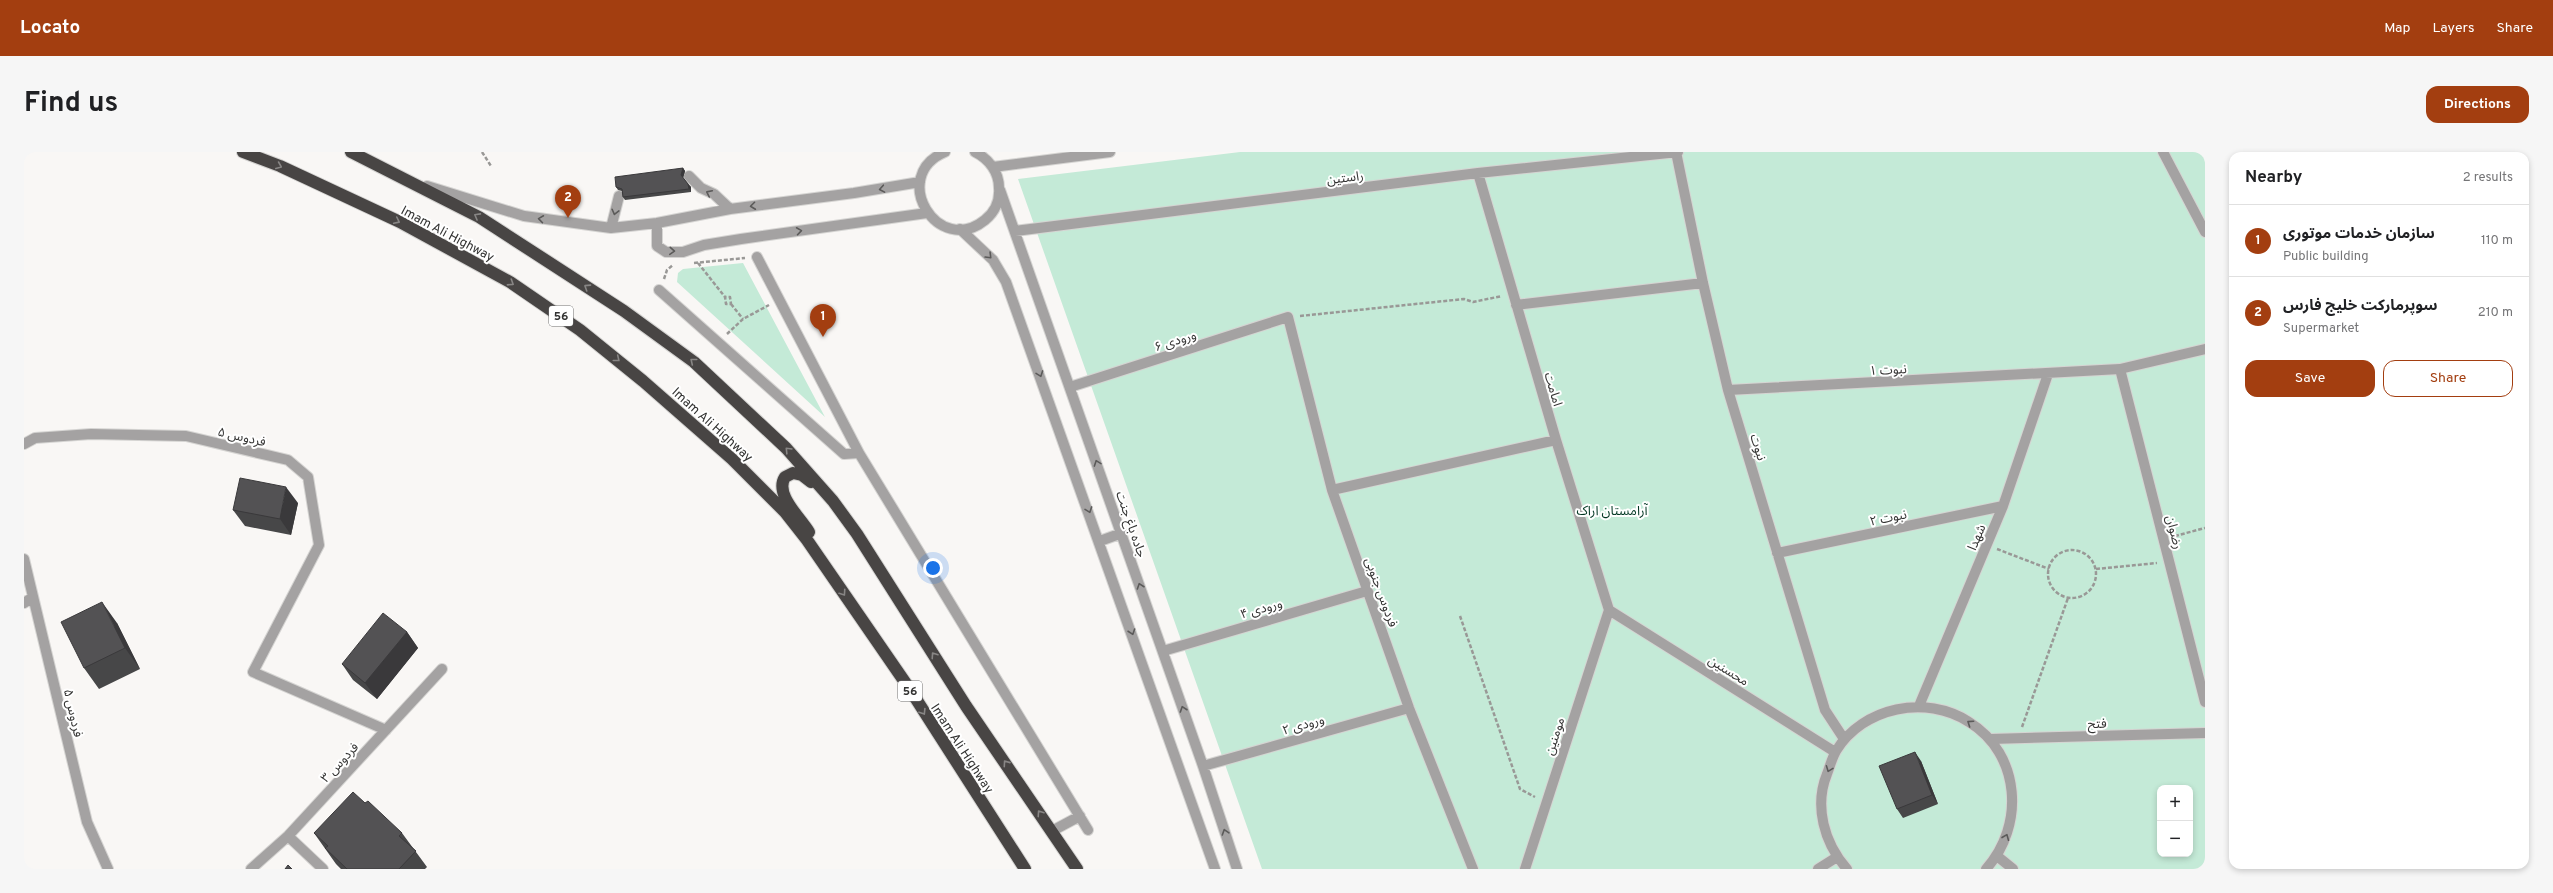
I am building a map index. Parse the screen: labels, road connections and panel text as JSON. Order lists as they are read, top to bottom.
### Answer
{
  "streets": {
    "highway": ["Imam Ali Highway", "56"],
    "street": [
      "راستین",
      "ورودی ۶",
      "نبوت ۱",
      "امامت",
      "فردوس ۵",
      "نبوت",
      "نبوت ۲",
      "جاده باغ جنت",
      "رضوان",
      "شهدا",
      "فردوس جنوبی",
      "ورودی ۴",
      "محسنین",
      "فتح",
      "ورودی ۲",
      "مومنین",
      "فردوس ۳"
    ]
  },
  "crossings": [
    ["راستین", "امامت"],
    ["راستین", "نبوت"],
    ["راستین", "جاده باغ جنت"],
    ["ورودی ۶", "جاده باغ جنت"],
    ["ورودی ۶", "فردوس جنوبی"],
    ["نبوت ۱", "نبوت"],
    ["نبوت ۱", "رضوان"],
    ["نبوت ۱", "شهدا"],
    ["امامت", "محسنین"],
    ["امامت", "مومنین"],
    ["فردوس ۵", "فردوس ۳"],
    ["نبوت", "نبوت ۲"],
    ["نبوت ۲", "شهدا"],
    ["جاده باغ جنت", "ورودی ۴"],
    ["جاده باغ جنت", "ورودی ۲"],
    ["فردوس جنوبی", "ورودی ۴"],
    ["فردوس جنوبی", "ورودی ۲"],
    ["محسنین", "مومنین"]
  ],
  "parks": ["آرامستان اراک"],
  "page": {
    "header": "Locato",
    "nav": ["Map", "Layers", "Share"],
    "title": "Find us",
    "buttons": [
      "Directions",
      ["Save", "Share"]
    ],
    "heading": ["Nearby", "2 results"],
    "pins": ["2", "1"],
    "list": [
      {
        "mark": "1",
        "name": "سازمان خدمات موتوری",
        "note": "Public building",
        "value": "110 m"
      },
      {
        "mark": "2",
        "name": "سوپرمارکت خلیج فارس",
        "note": "Supermarket",
        "value": "210 m"
      }
    ],
    "map_buttons": ["+", "−"]
  }
}
